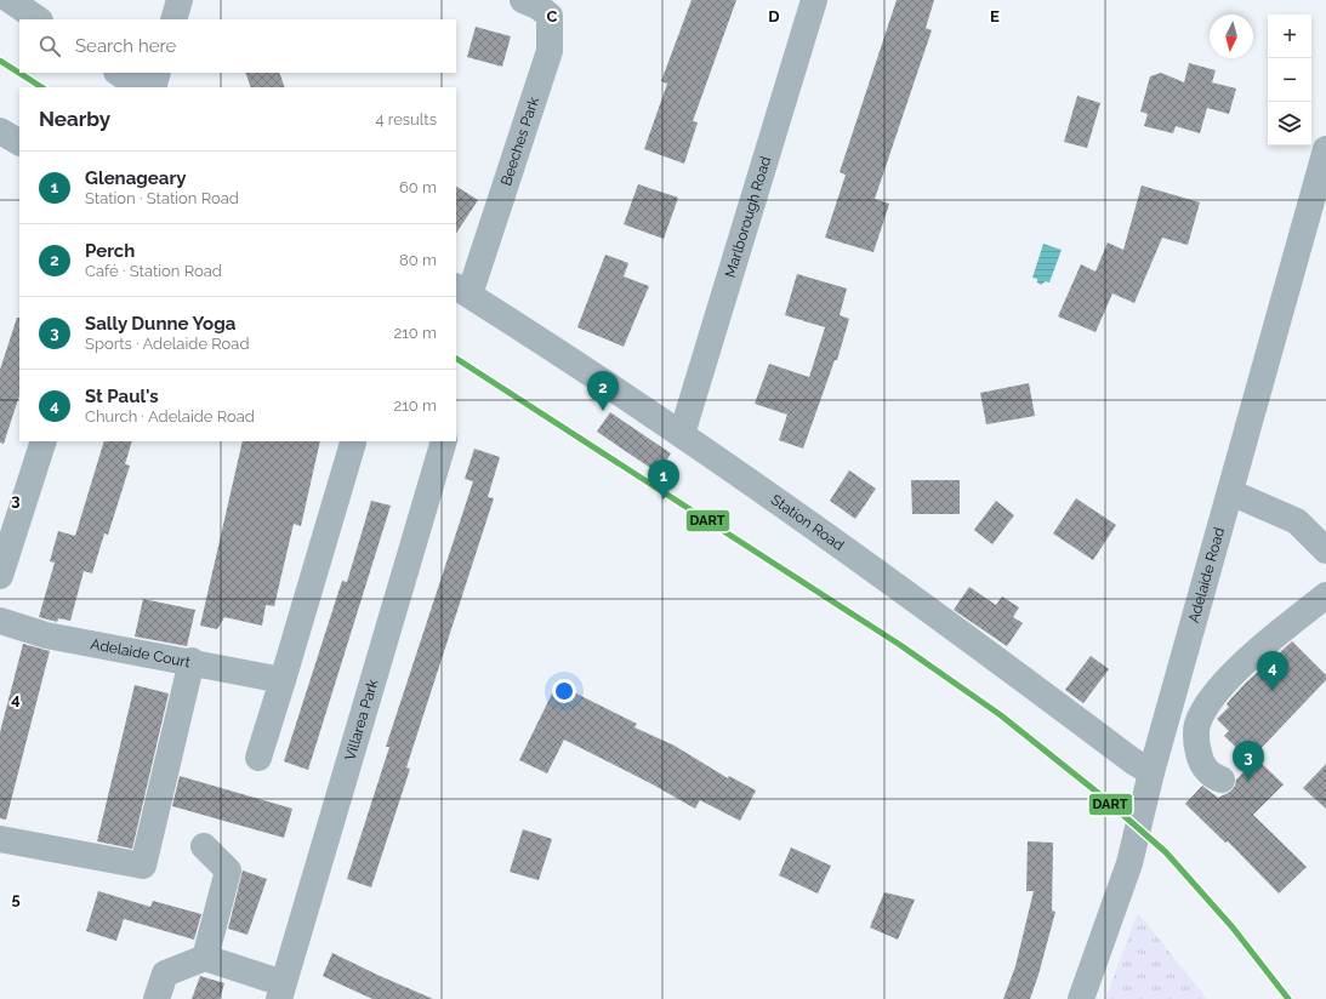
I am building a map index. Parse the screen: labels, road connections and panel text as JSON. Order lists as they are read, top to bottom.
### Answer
{
  "streets": {
    "street": [
      "Beeches Park",
      "Marlborough Road",
      "Station Road",
      "Adelaide Road",
      "Adelaide Court",
      "Villarea Park"
    ]
  },
  "crossings": [
    ["Beeches Park", "Station Road"],
    ["Marlborough Road", "Station Road"],
    ["Station Road", "Adelaide Road"]
  ],
  "lines": ["transit line DART"],
  "north": "bottom",
  "page": {
    "map_buttons": ["+", "−"],
    "search": "Search here",
    "heading": ["Nearby", "4 results"],
    "list": [
      {
        "mark": "1",
        "name": "Glenageary",
        "note": "Station · Station Road",
        "value": "60 m"
      },
      {
        "mark": "2",
        "name": "Perch",
        "note": "Café · Station Road",
        "value": "80 m"
      },
      {
        "mark": "3",
        "name": "Sally Dunne Yoga",
        "note": "Sports · Adelaide Road",
        "value": "210 m"
      },
      {
        "mark": "4",
        "name": "St Paul's",
        "note": "Church · Adelaide Road",
        "value": "210 m"
      }
    ],
    "pins": [
      "2",
      "1",
      "4",
      "3"
    ]
  },
  "grid": {
    "columns": ["C", "D", "E"],
    "rows": ["3", "4", "5"]
  }
}
